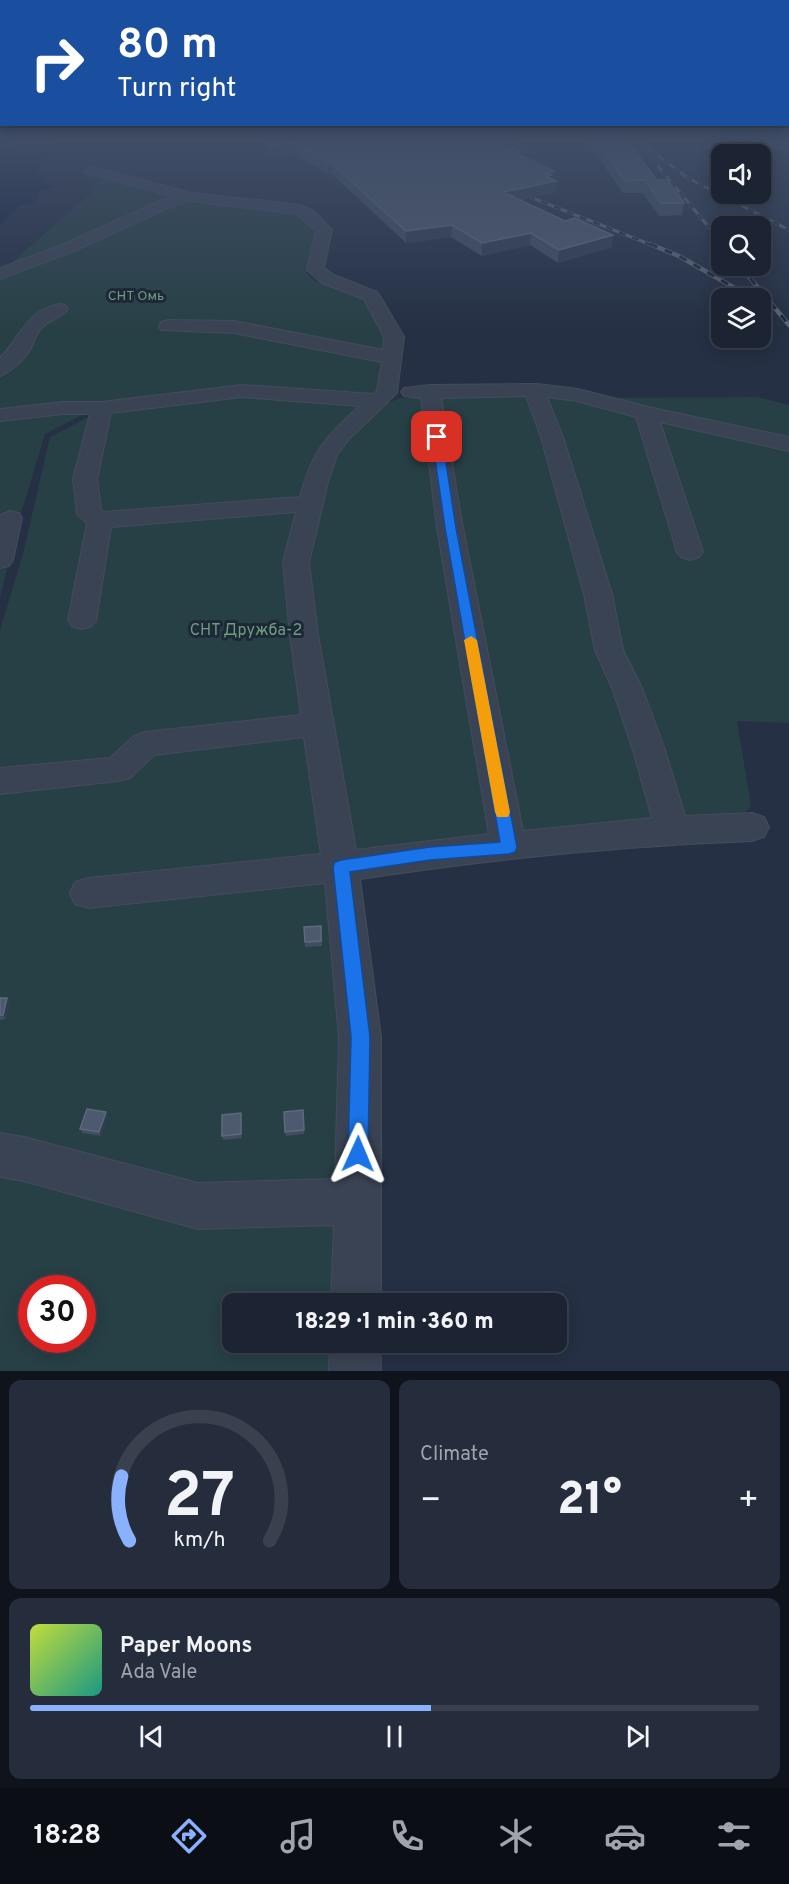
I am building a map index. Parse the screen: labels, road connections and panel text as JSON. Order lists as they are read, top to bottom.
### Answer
{
  "parks": ["СНТ Омь", "СНТ Дружба-2"],
  "page": {
    "turn": ["80 m", "Turn right"],
    "limit": "30",
    "trip": "18:29 · 1 min · 360 m",
    "tile": "Climate",
    "heat": ["−", "21°", "+"],
    "song": ["Paper Moons", "Ada Vale"],
    "tabs": "18:28",
    "gauge": ["27", "km/h"]
  }
}
